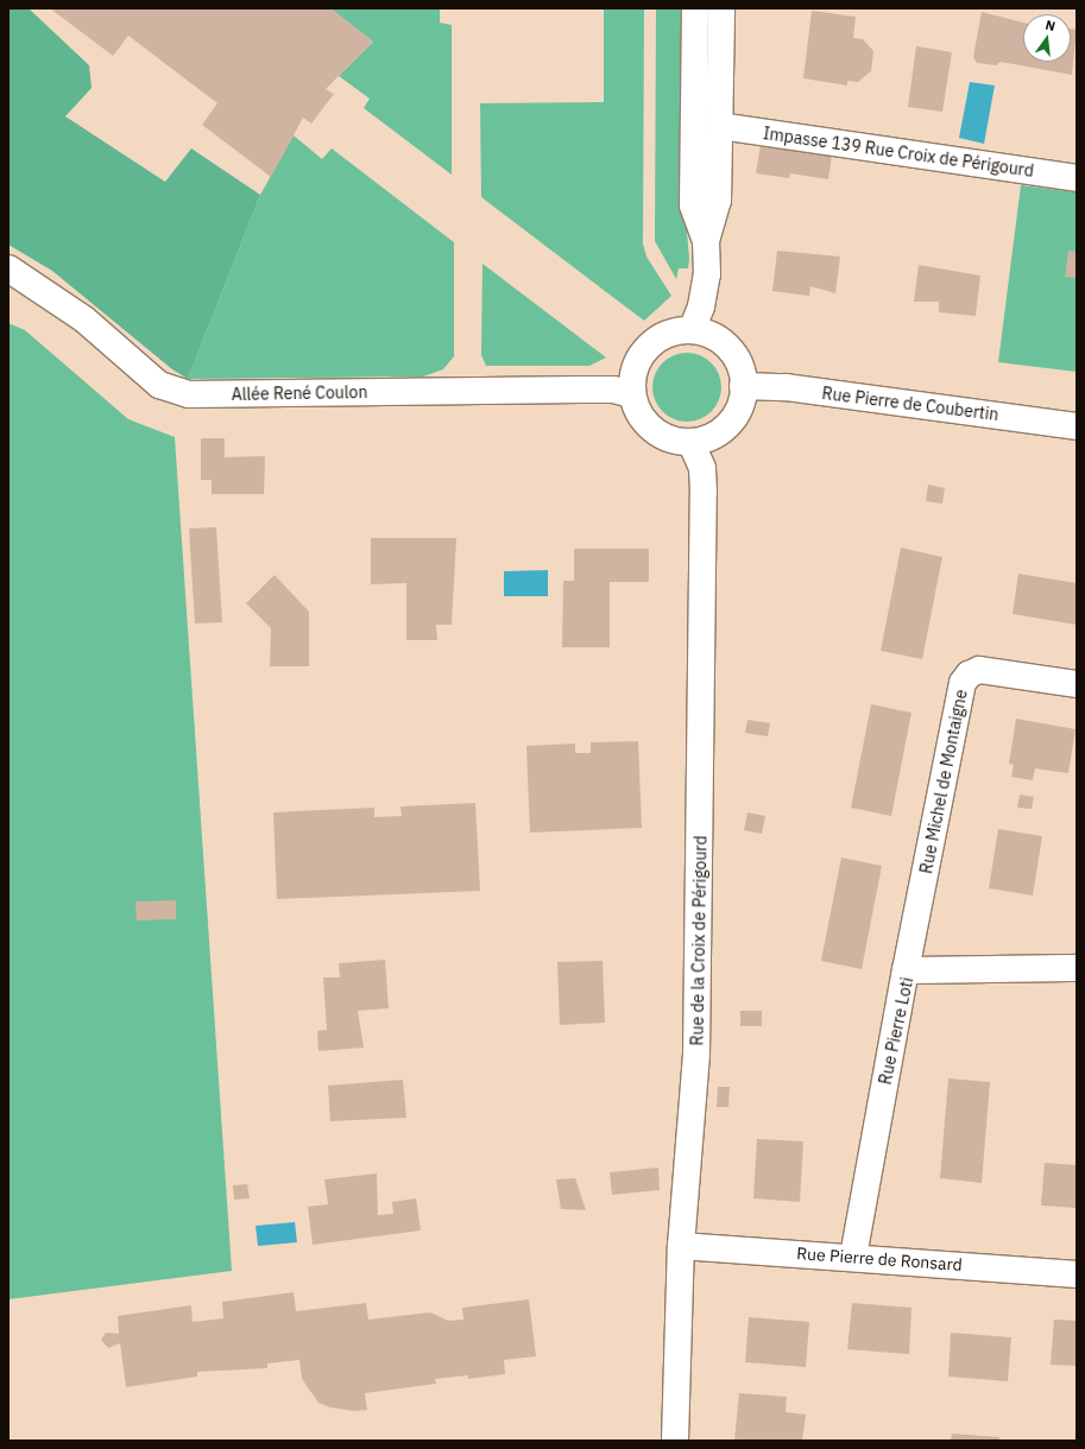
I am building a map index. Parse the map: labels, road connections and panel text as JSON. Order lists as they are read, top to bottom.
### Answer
{
  "streets": {
    "street": [
      "Impasse 139 Rue Croix de Périgourd",
      "Allée René Coulon",
      "Rue Pierre de Coubertin",
      "Rue Michel de Montaigne",
      "Rue de la Croix de Périgourd",
      "Rue Pierre Loti",
      "Rue Pierre de Ronsard"
    ]
  },
  "crossings": [
    ["Allée René Coulon", "Rue Pierre de Coubertin"],
    ["Allée René Coulon", "Rue de la Croix de Périgourd"],
    ["Rue Pierre de Coubertin", "Rue de la Croix de Périgourd"],
    ["Rue Michel de Montaigne", "Rue Pierre Loti"],
    ["Rue de la Croix de Périgourd", "Rue Pierre de Ronsard"],
    ["Rue Pierre Loti", "Rue Pierre de Ronsard"]
  ],
  "north": "top"
}
